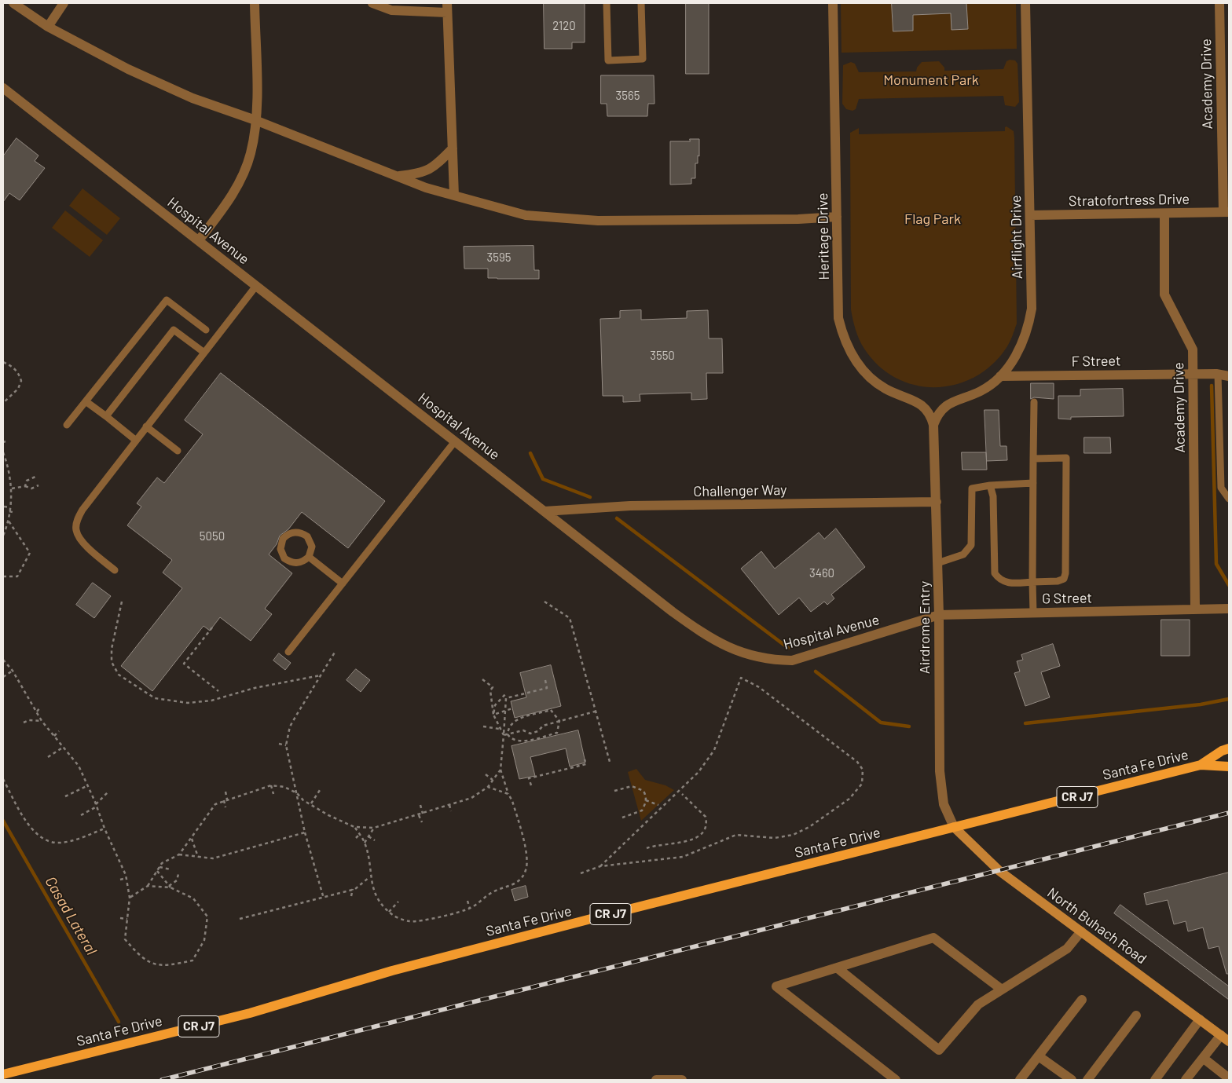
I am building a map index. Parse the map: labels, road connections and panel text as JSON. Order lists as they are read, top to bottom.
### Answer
{
  "streets": {
    "main road": ["Santa Fe Drive", "CR J7", "North Buhach Road"],
    "street": [
      "Academy Drive",
      "Stratofortress Drive",
      "Hospital Avenue",
      "Heritage Drive",
      "Airflight Drive",
      "F Street",
      "Challenger Way",
      "G Street",
      "Airdrome Entry"
    ]
  },
  "crossings": [
    ["Academy Drive", "Stratofortress Drive"],
    ["Academy Drive", "F Street"],
    ["Academy Drive", "G Street"],
    ["Stratofortress Drive", "Airflight Drive"],
    ["Hospital Avenue", "Challenger Way"],
    ["Hospital Avenue", "G Street"],
    ["Hospital Avenue", "Airdrome Entry"],
    ["Heritage Drive", "Airflight Drive"],
    ["Heritage Drive", "Airdrome Entry"],
    ["Airflight Drive", "F Street"],
    ["Airflight Drive", "Airdrome Entry"],
    ["Challenger Way", "Airdrome Entry"],
    ["G Street", "Airdrome Entry"],
    ["Airdrome Entry", "Santa Fe Drive"],
    ["Airdrome Entry", "North Buhach Road"],
    ["Santa Fe Drive", "North Buhach Road"]
  ],
  "water": ["Casad Lateral"],
  "parks": ["Monument Park", "Flag Park"],
  "house_numbers": [
    "2120",
    "3565",
    "3595",
    "3550",
    "5050",
    "3460"
  ]
}
